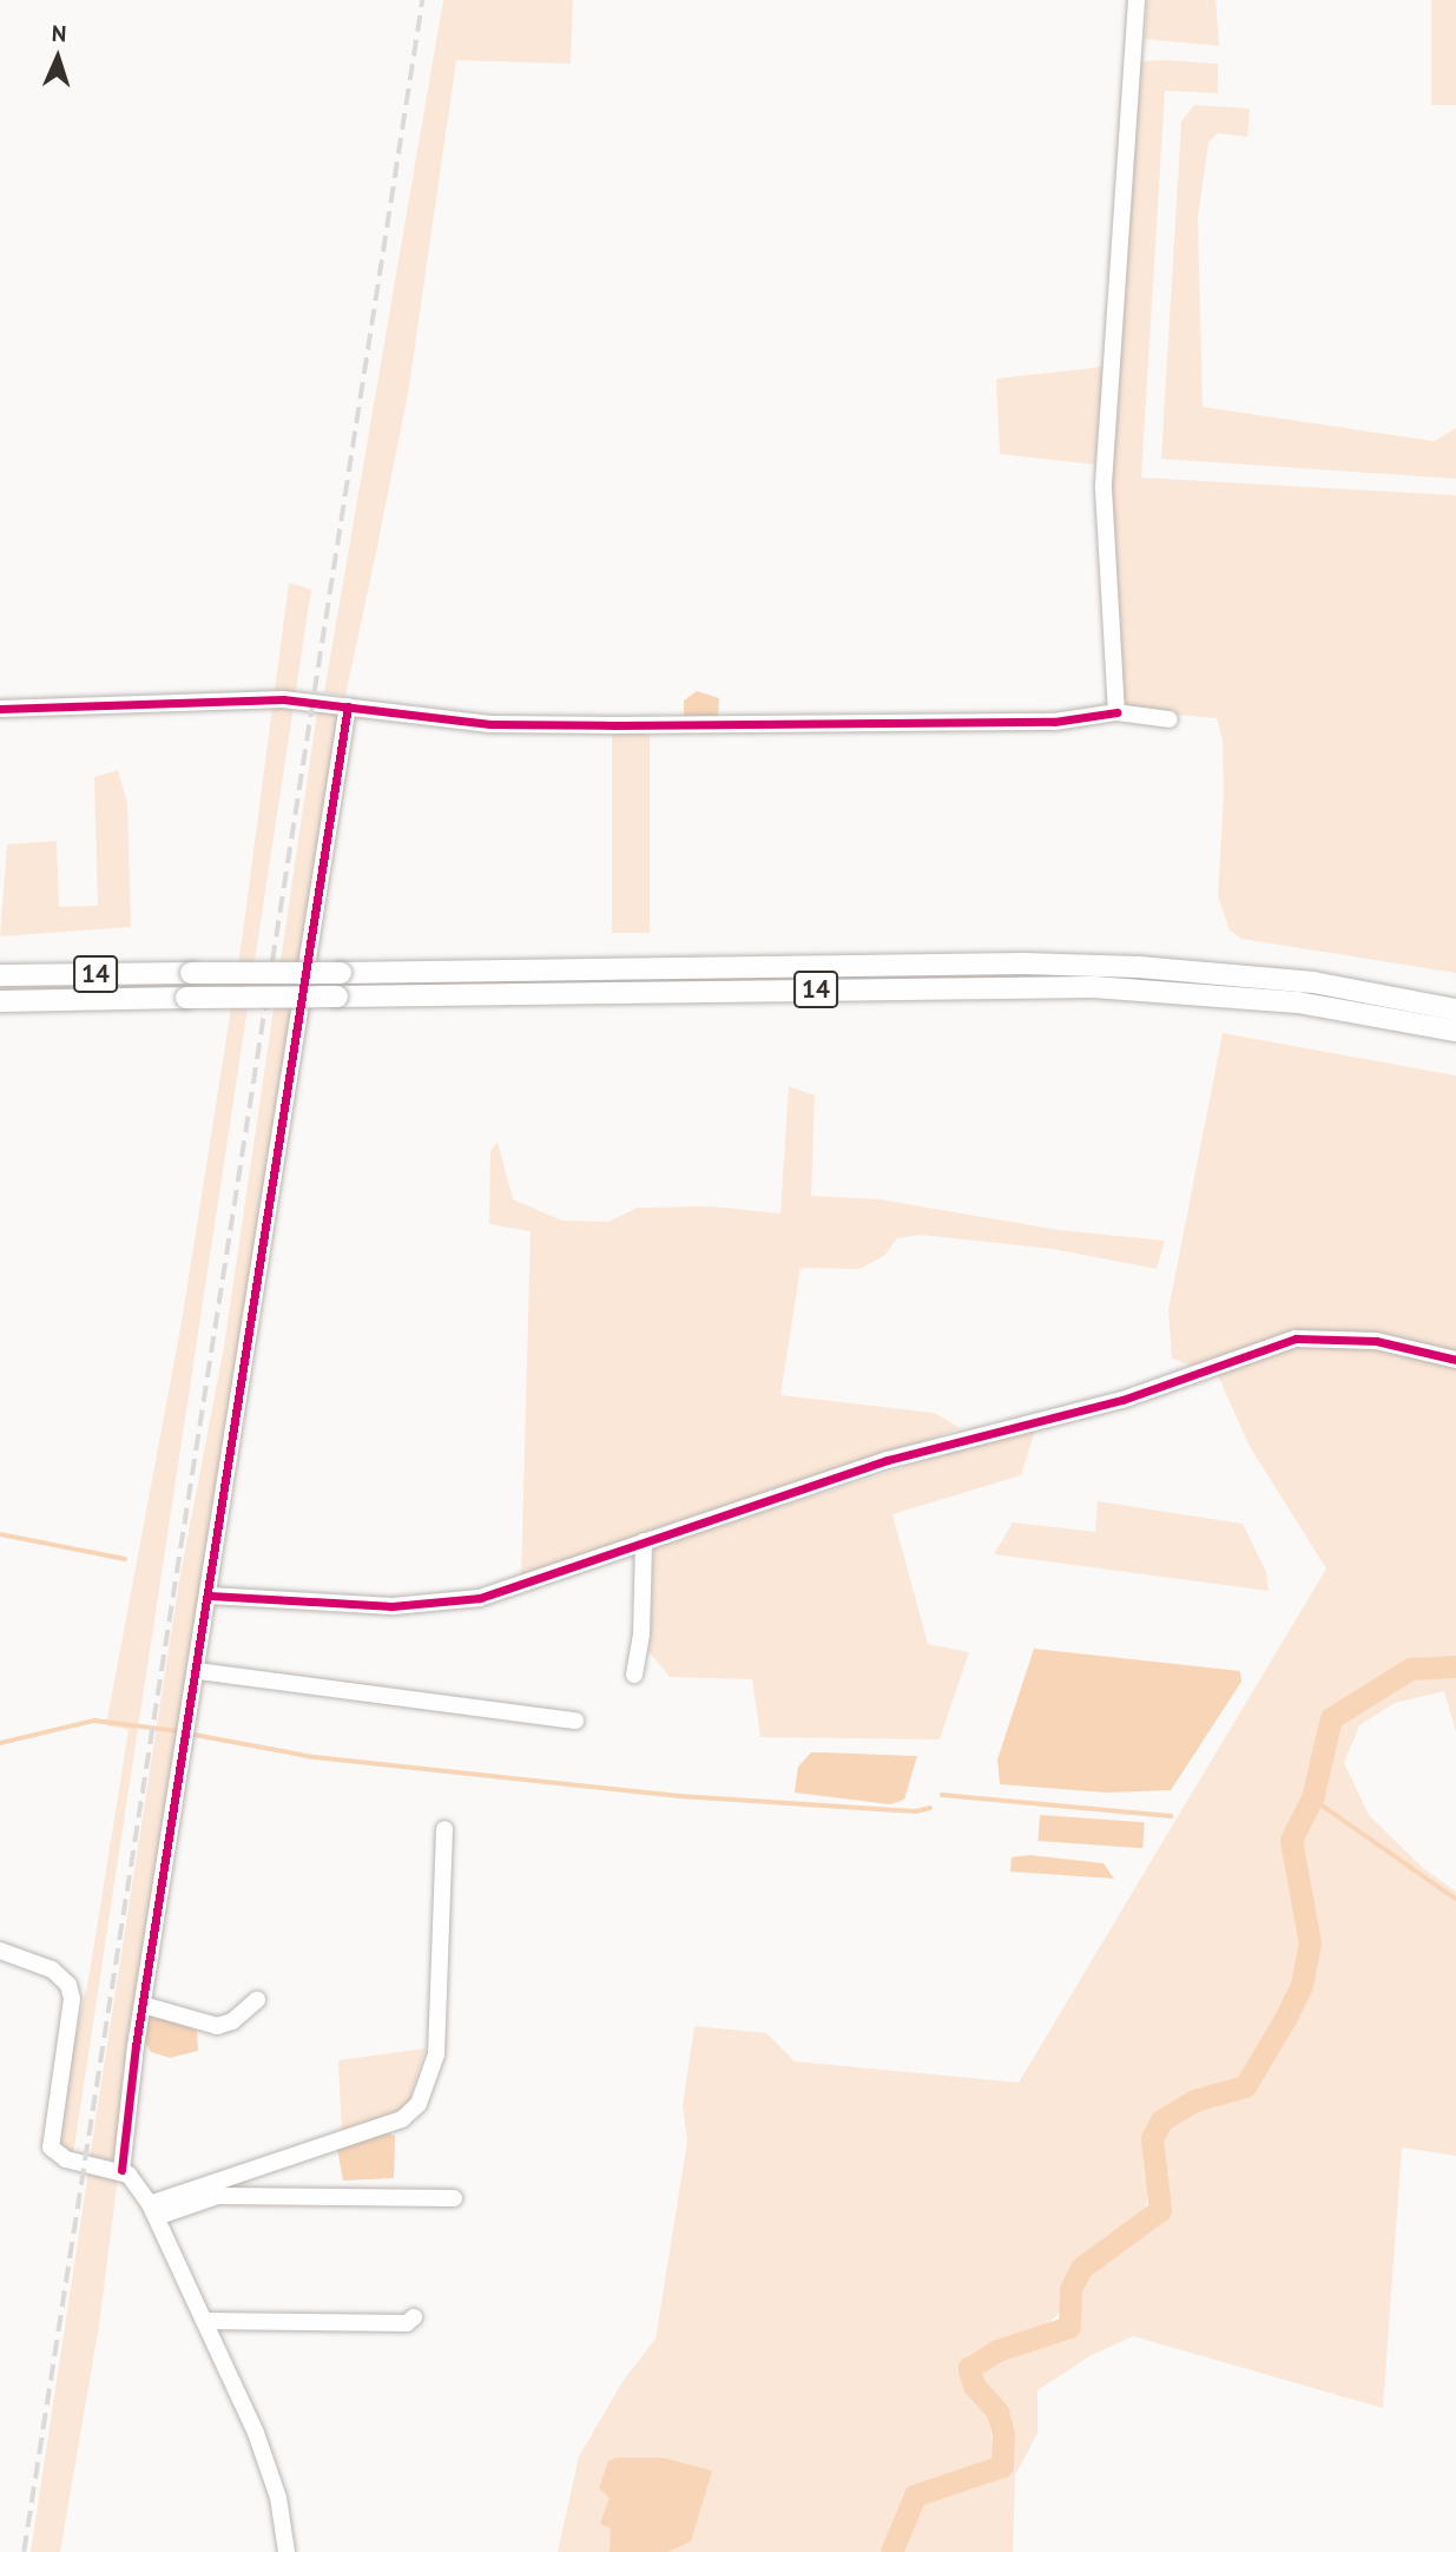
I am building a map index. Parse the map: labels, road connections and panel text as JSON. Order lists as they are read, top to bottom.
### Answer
{
  "streets": {
    "main road": ["14"]
  },
  "north": "top"
}
